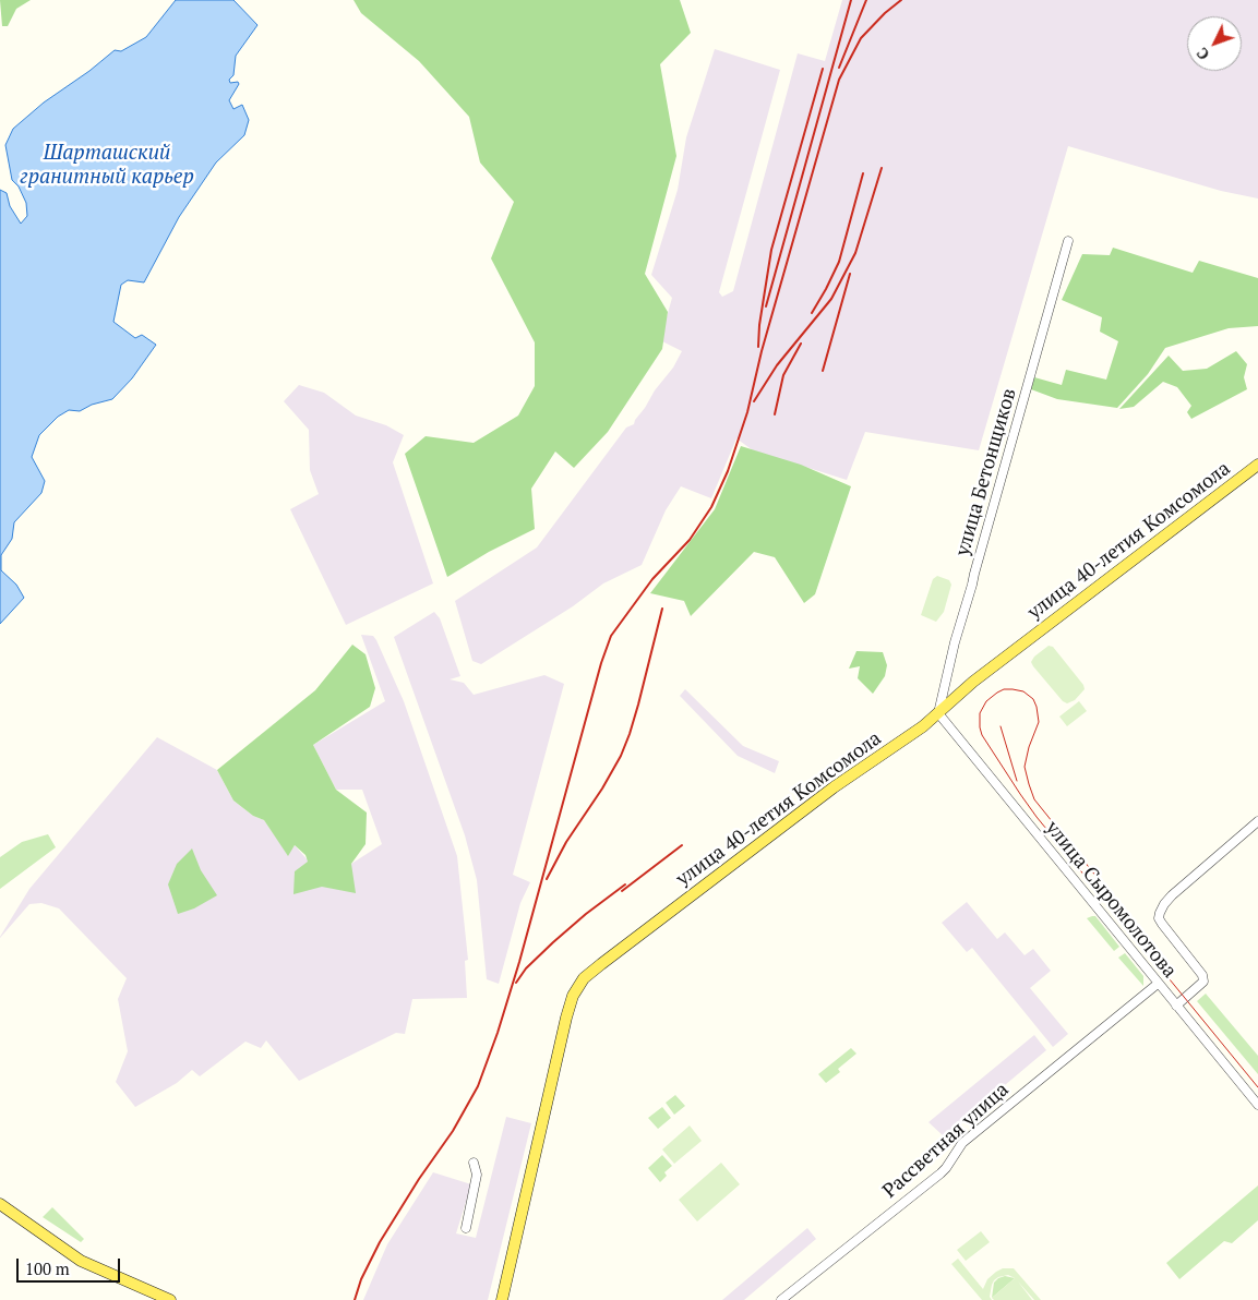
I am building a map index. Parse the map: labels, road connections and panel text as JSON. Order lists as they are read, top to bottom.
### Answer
{
  "streets": {
    "main road": ["улица 40-летия Комсомола"],
    "street": ["улица Бетонщиков", "улица Сыромолотова", "Рассветная улица"]
  },
  "crossings": [
    ["улица Бетонщиков", "улица 40-летия Комсомола"],
    ["улица Бетонщиков", "улица Сыромолотова"],
    ["улица 40-летия Комсомола", "улица Сыромолотова"],
    ["улица Сыромолотова", "Рассветная улица"]
  ],
  "water": ["Шарташский гранитный карьер"],
  "scale_bar": "100 m",
  "north": "bottom left"
}
